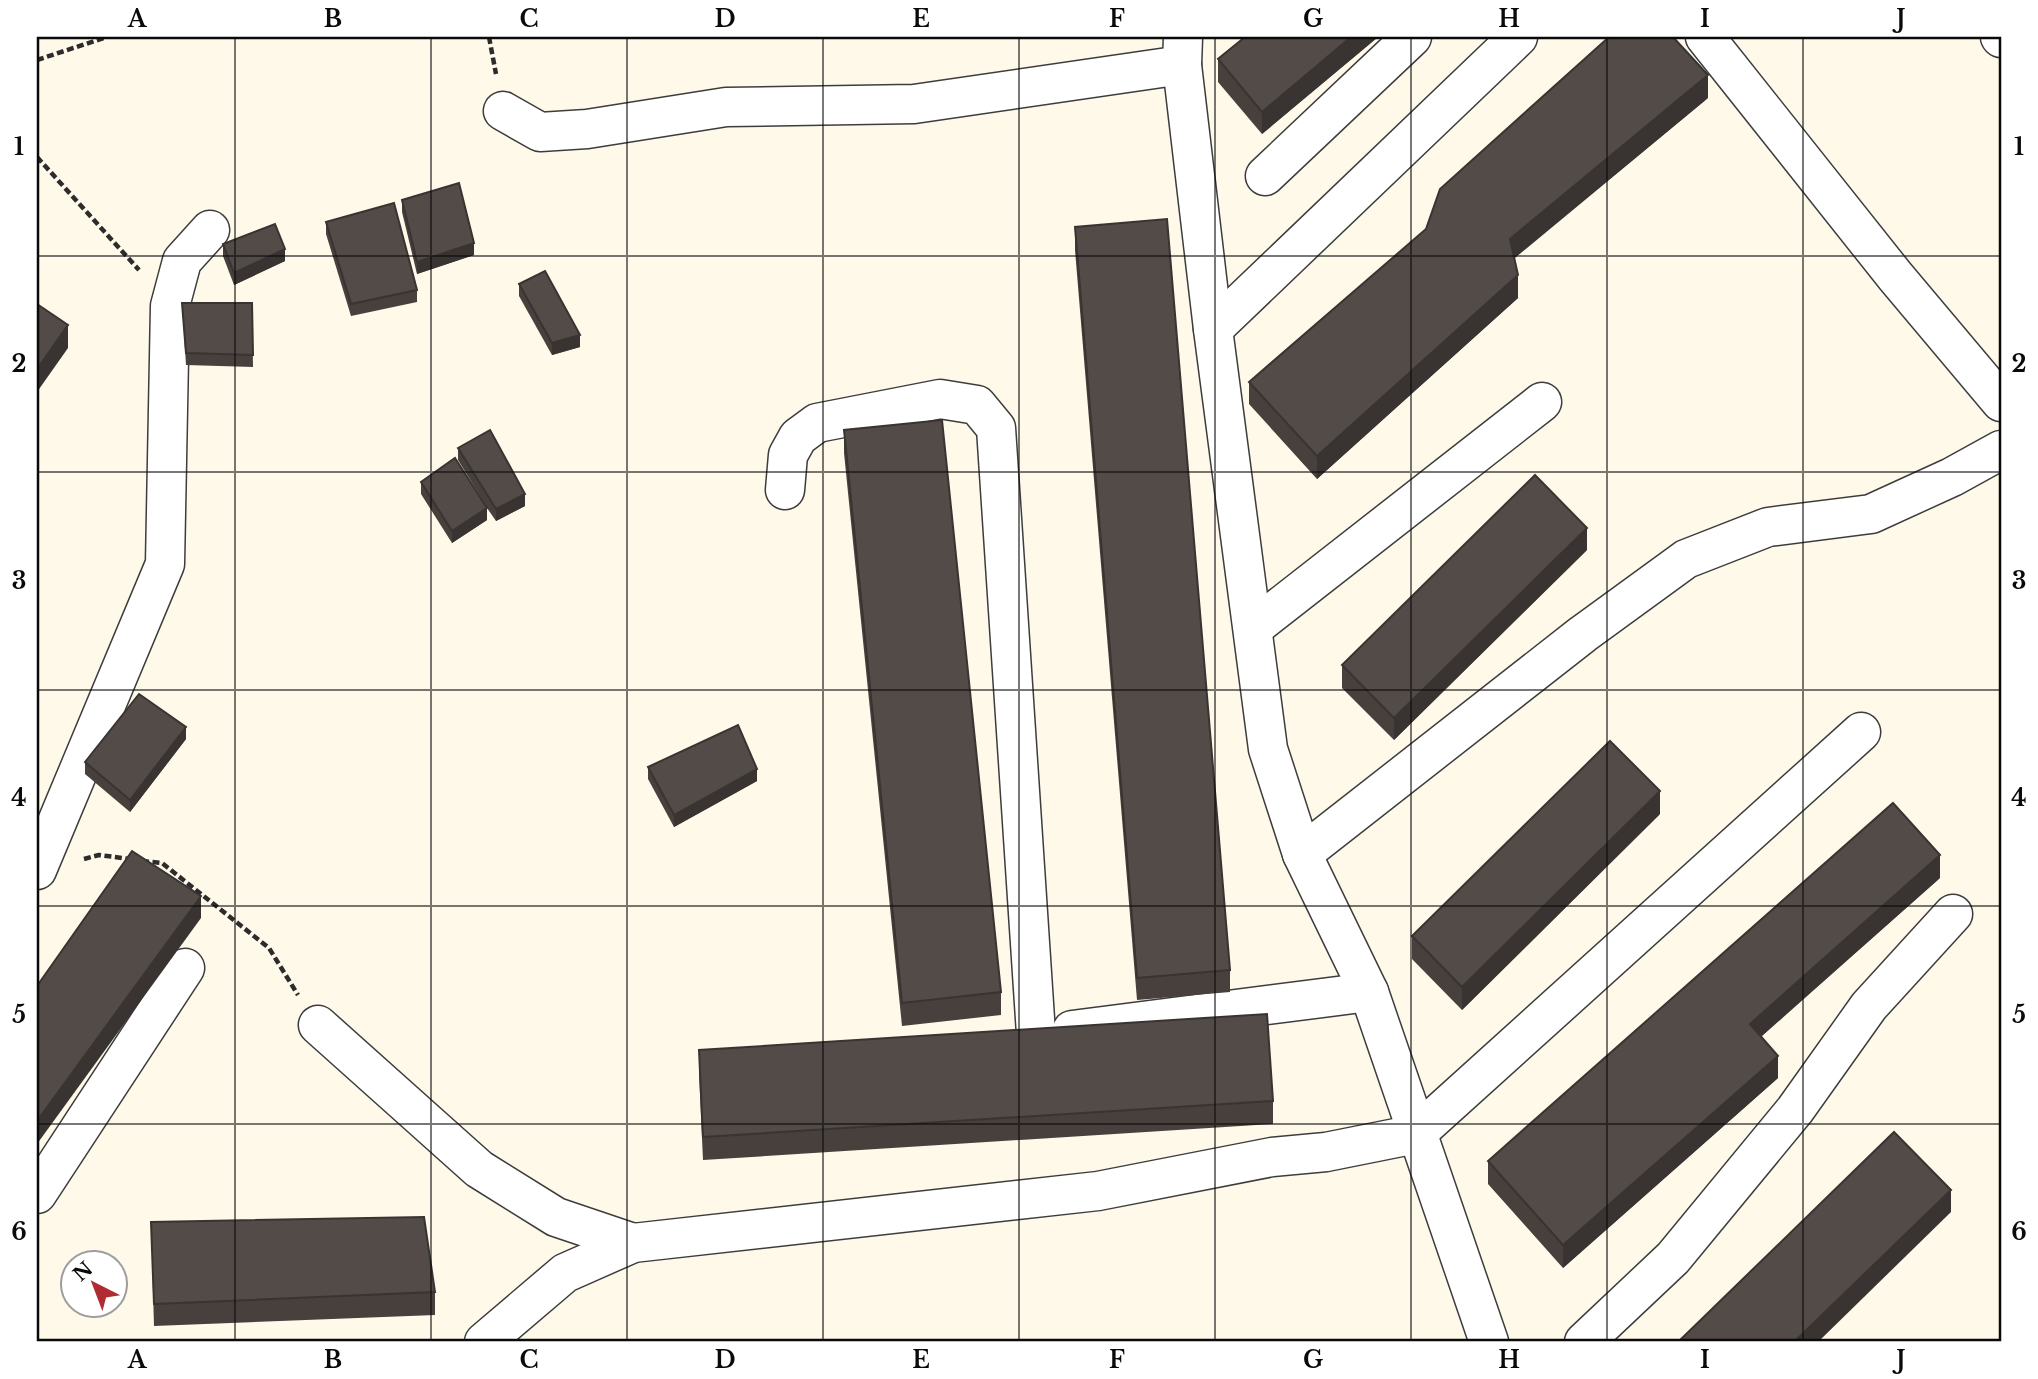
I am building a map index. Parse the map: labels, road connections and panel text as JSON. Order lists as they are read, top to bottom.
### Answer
{
  "north": "top left",
  "grid": {
    "columns": [
      "A",
      "B",
      "C",
      "D",
      "E",
      "F",
      "G",
      "H",
      "I",
      "J"
    ],
    "rows": [
      "1",
      "2",
      "3",
      "4",
      "5",
      "6"
    ]
  }
}
